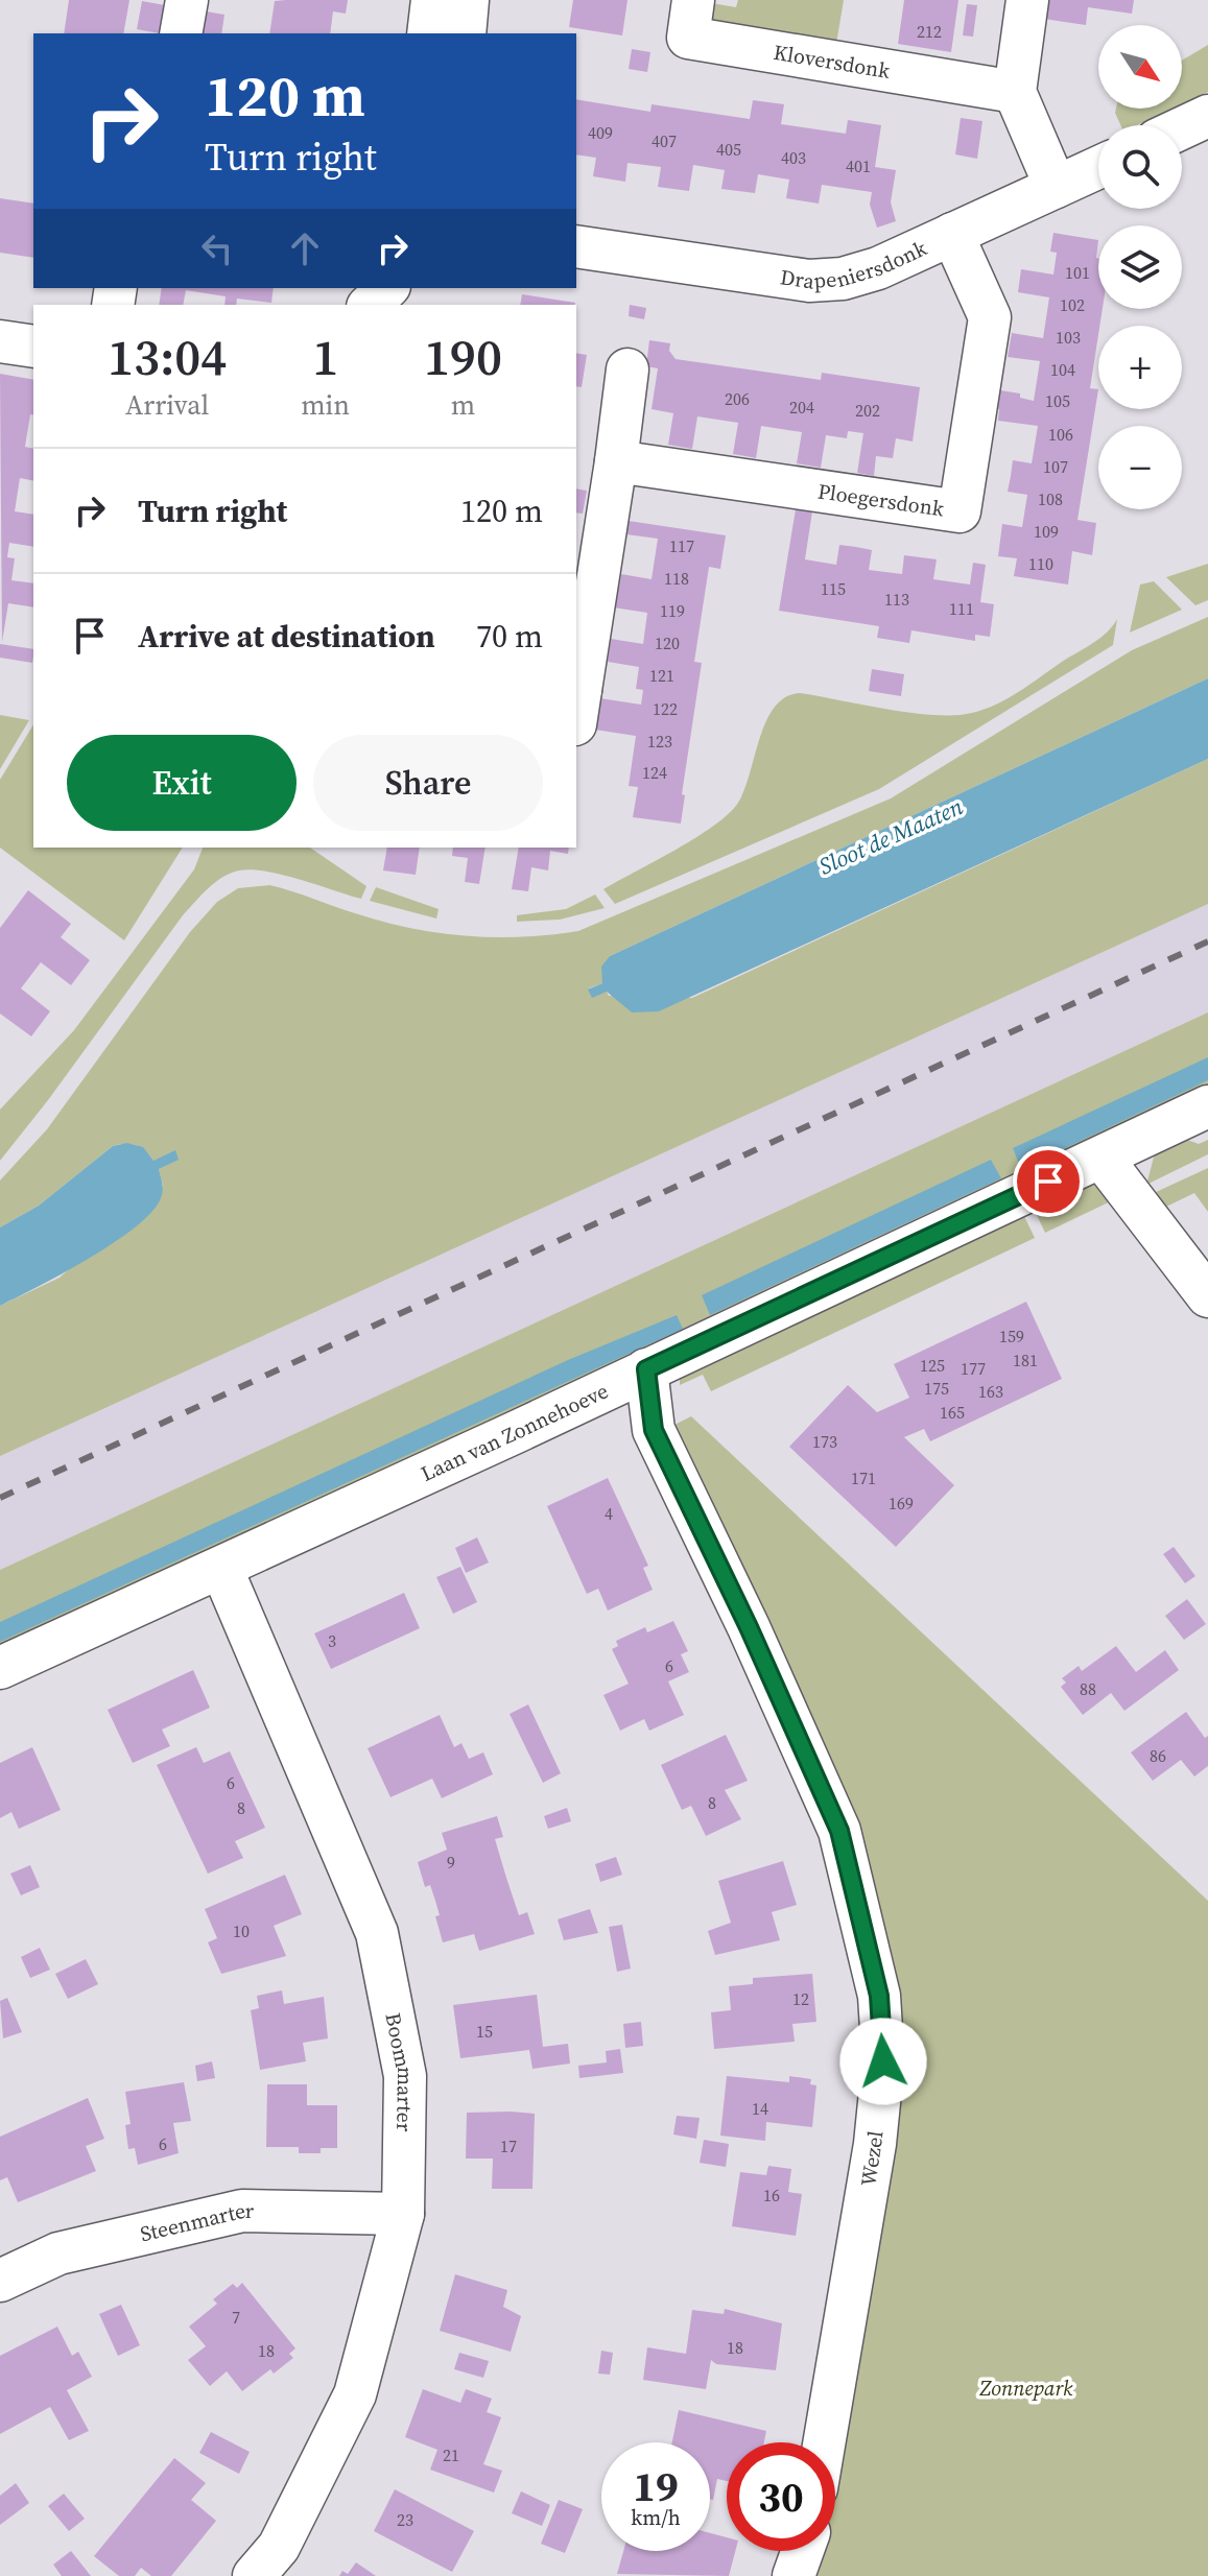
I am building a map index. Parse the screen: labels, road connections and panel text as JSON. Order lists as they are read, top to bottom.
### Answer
{
  "streets": {
    "street": [
      "Kloversdonk",
      "Drapeniersdonk",
      "Ploegersdonk",
      "Laan van Zonnehoeve",
      "Boommarter",
      "Wezel",
      "Steenmarter"
    ]
  },
  "crossings": [
    ["Drapeniersdonk", "Ploegersdonk"],
    ["Laan van Zonnehoeve", "Boommarter"],
    ["Laan van Zonnehoeve", "Wezel"],
    ["Boommarter", "Steenmarter"]
  ],
  "water": ["Sloot de Maaten"],
  "parks": ["Zonnepark"],
  "house_numbers": [
    "212",
    "409",
    "407",
    "405",
    "403",
    "401",
    "101",
    "102",
    "103",
    "104",
    "206",
    "105",
    "204",
    "202",
    "106",
    "107",
    "108",
    "109",
    "117",
    "110",
    "118",
    "115",
    "113",
    "111",
    "119",
    "120",
    "121",
    "122",
    "123",
    "124",
    "159",
    "181",
    "125",
    "177",
    "175",
    "163",
    "165",
    "173",
    "171",
    "169",
    "4",
    "3",
    "6",
    "88",
    "86",
    "6",
    "8",
    "8",
    "9",
    "10",
    "12",
    "15",
    "14",
    "6",
    "17",
    "16",
    "7",
    "18",
    "18",
    "21",
    "23"
  ],
  "north": "bottom right",
  "page": {
    "map_buttons": ["+", "−"],
    "turn": ["120 m", "Turn right"],
    "eta": [
      "13:04",
      "Arrival",
      "1",
      "min",
      "190",
      "m"
    ],
    "list": [
      {
        "name": "Turn right",
        "value": "120 m"
      },
      {
        "name": "Arrive at destination",
        "value": "70 m"
      }
    ],
    "buttons": ["Exit", "Share"],
    "speed": "19 km/h",
    "limit": "30"
  }
}
